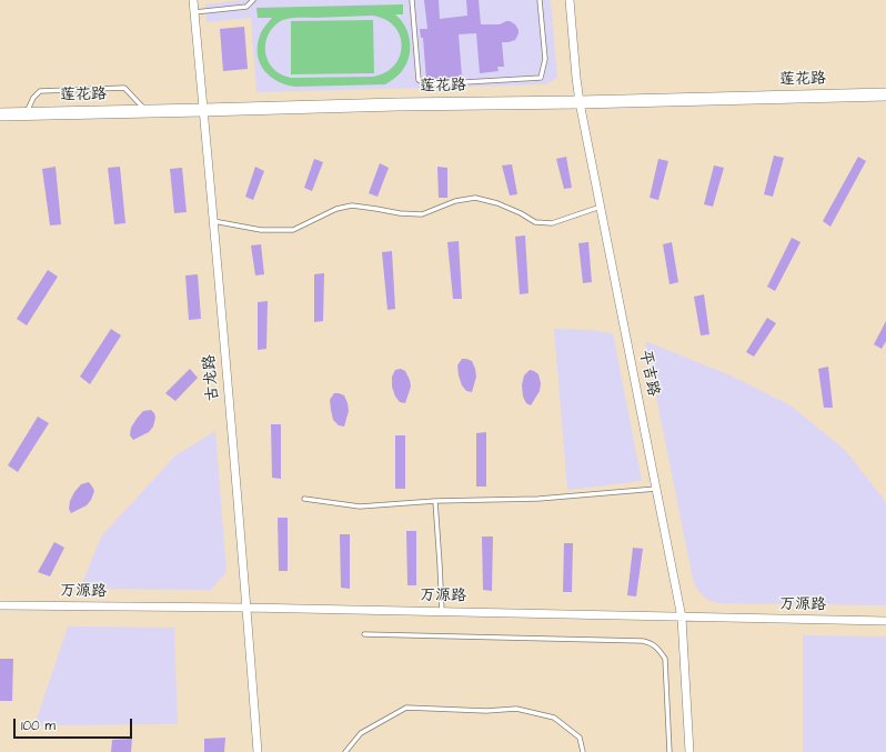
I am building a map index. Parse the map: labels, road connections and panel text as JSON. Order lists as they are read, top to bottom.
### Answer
{
  "streets": {
    "main road": ["莲花路"],
    "street": ["平吉路", "古龙路", "万源路"]
  },
  "crossings": [
    ["莲花路", "平吉路"],
    ["莲花路", "古龙路"],
    ["平吉路", "万源路"],
    ["古龙路", "万源路"]
  ],
  "scale_bar": "100 m"
}
